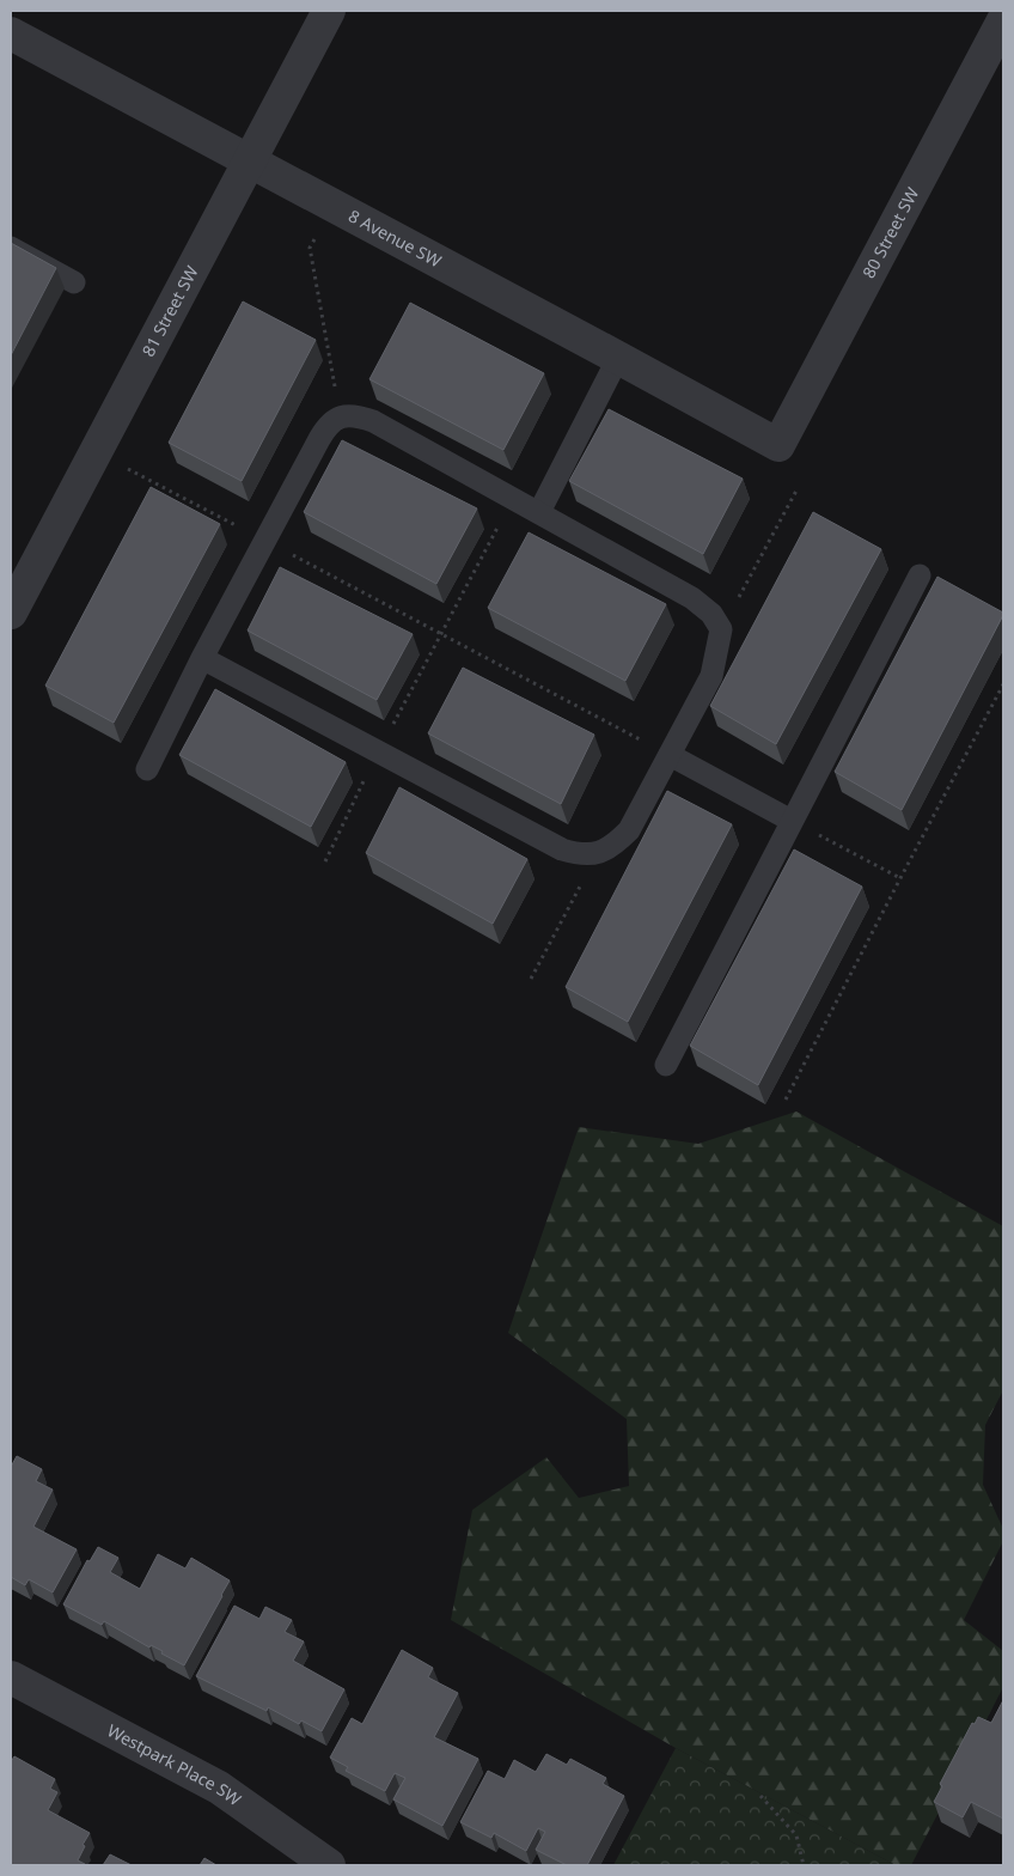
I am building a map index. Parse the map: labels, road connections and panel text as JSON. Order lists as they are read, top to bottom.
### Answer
{
  "streets": {
    "street": [
      "80 Street SW",
      "8 Avenue SW",
      "81 Street SW",
      "Westpark Place SW"
    ]
  },
  "crossings": [
    ["80 Street SW", "8 Avenue SW"],
    ["8 Avenue SW", "81 Street SW"]
  ]
}
